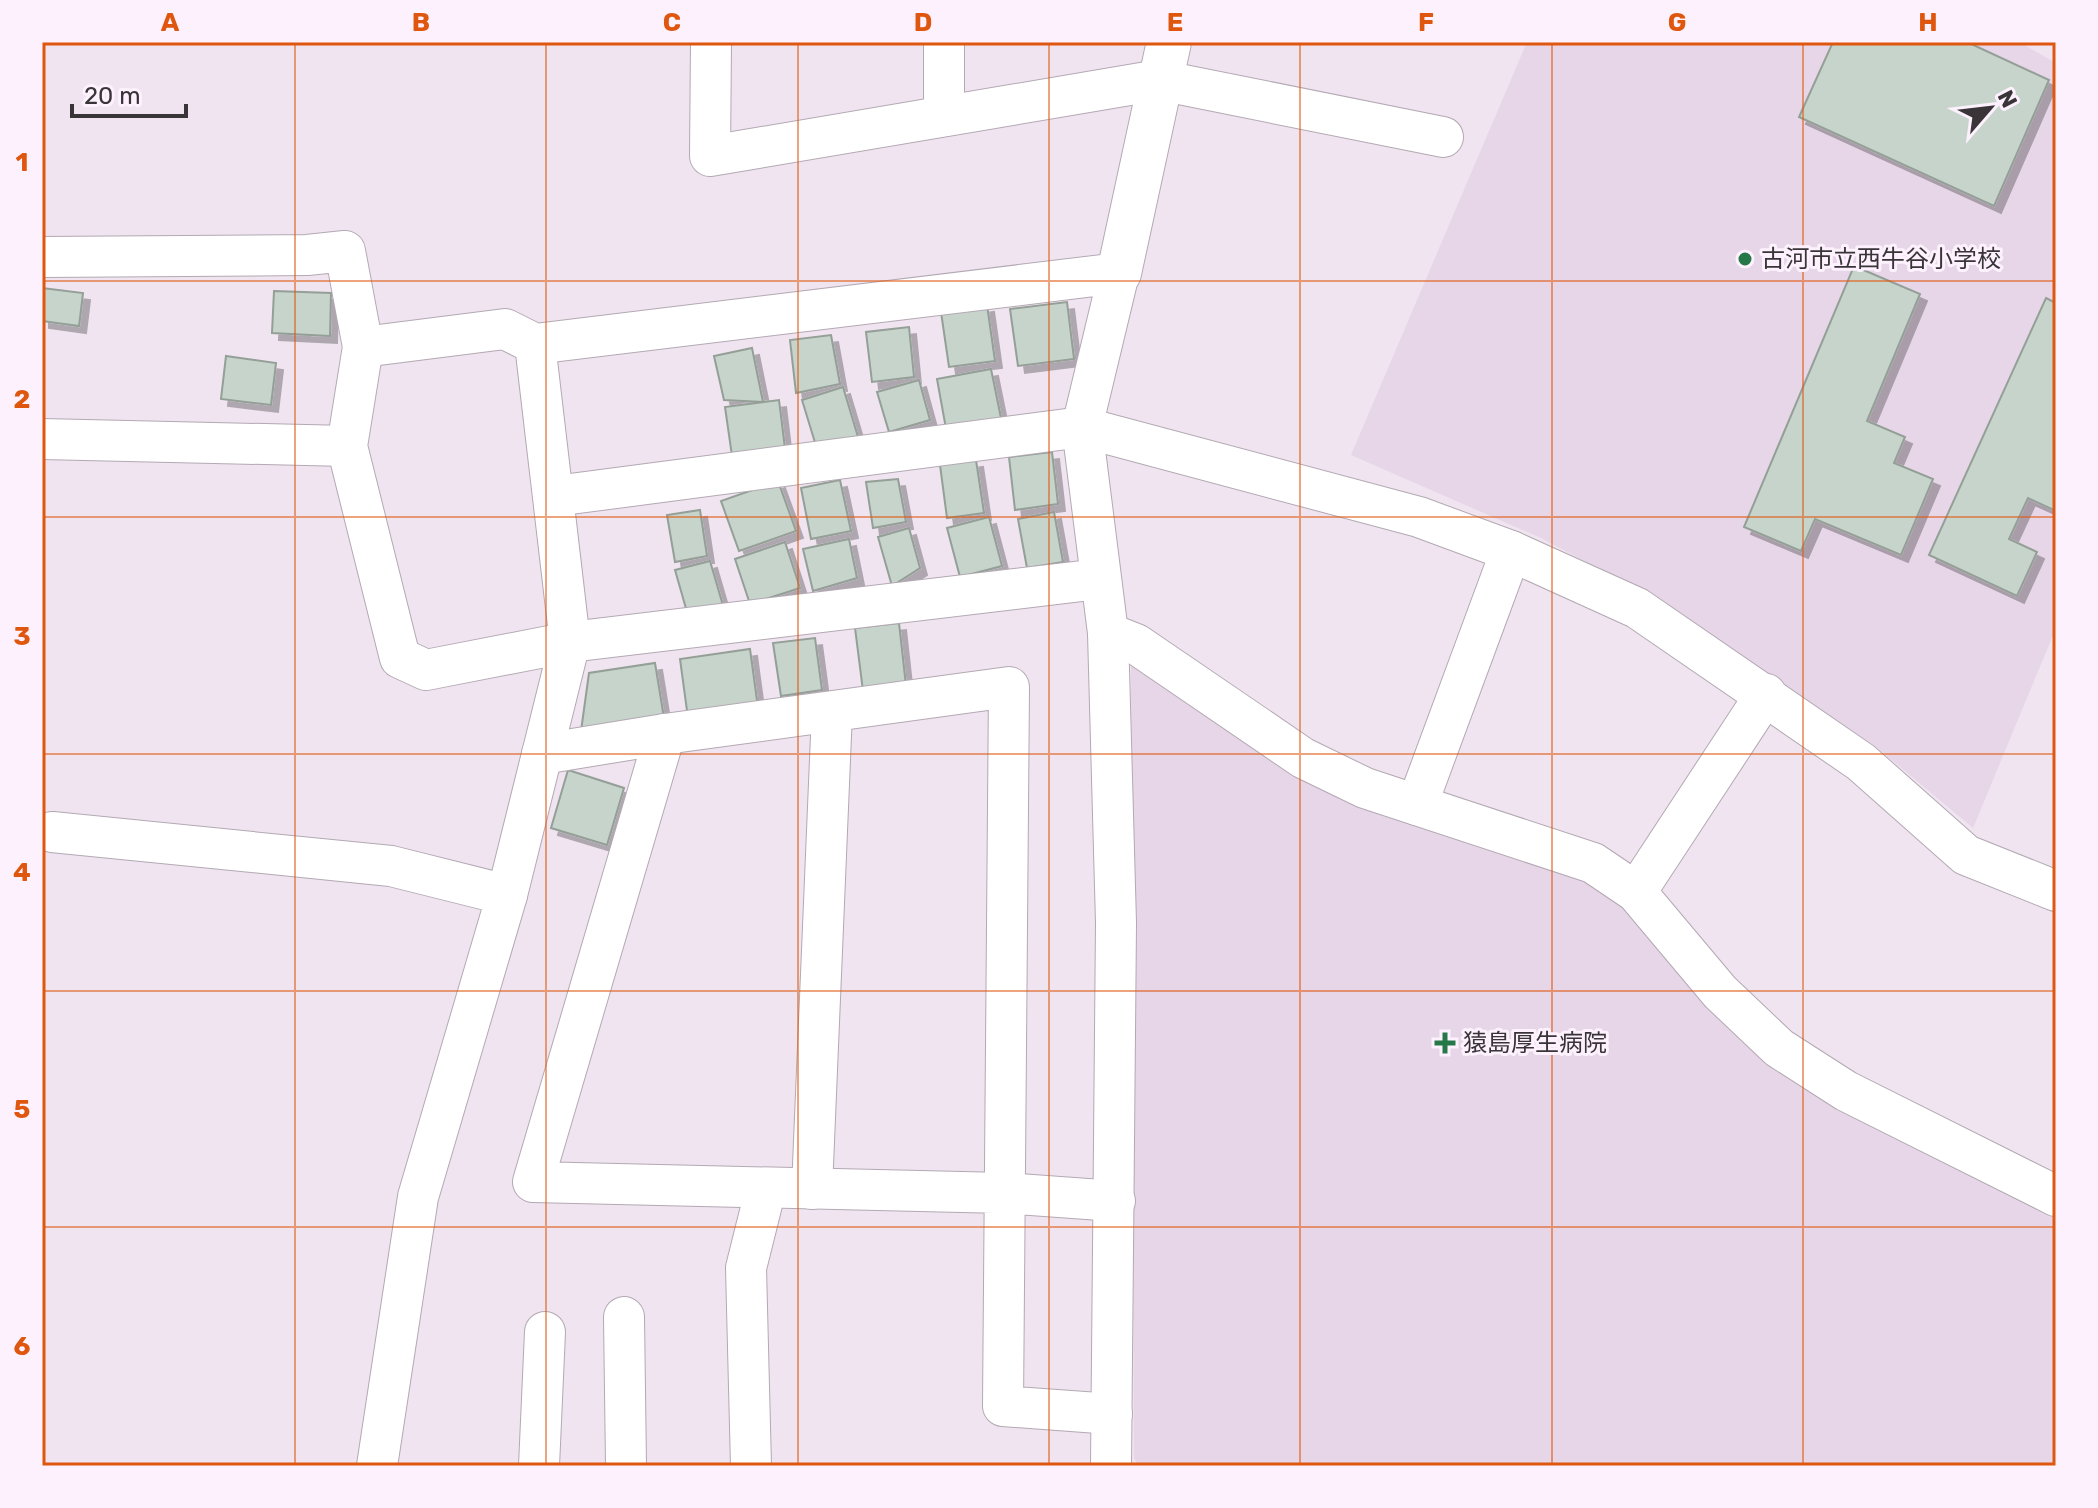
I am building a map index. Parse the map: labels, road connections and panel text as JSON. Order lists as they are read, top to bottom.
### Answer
{
  "places": {
    "other": ["古河市立西牛谷小学校"],
    "health": ["猿島厚生病院"]
  },
  "scale_bar": "20 m",
  "north": "top right",
  "grid": {
    "columns": [
      "A",
      "B",
      "C",
      "D",
      "E",
      "F",
      "G",
      "H"
    ],
    "rows": [
      "1",
      "2",
      "3",
      "4",
      "5",
      "6"
    ]
  }
}
